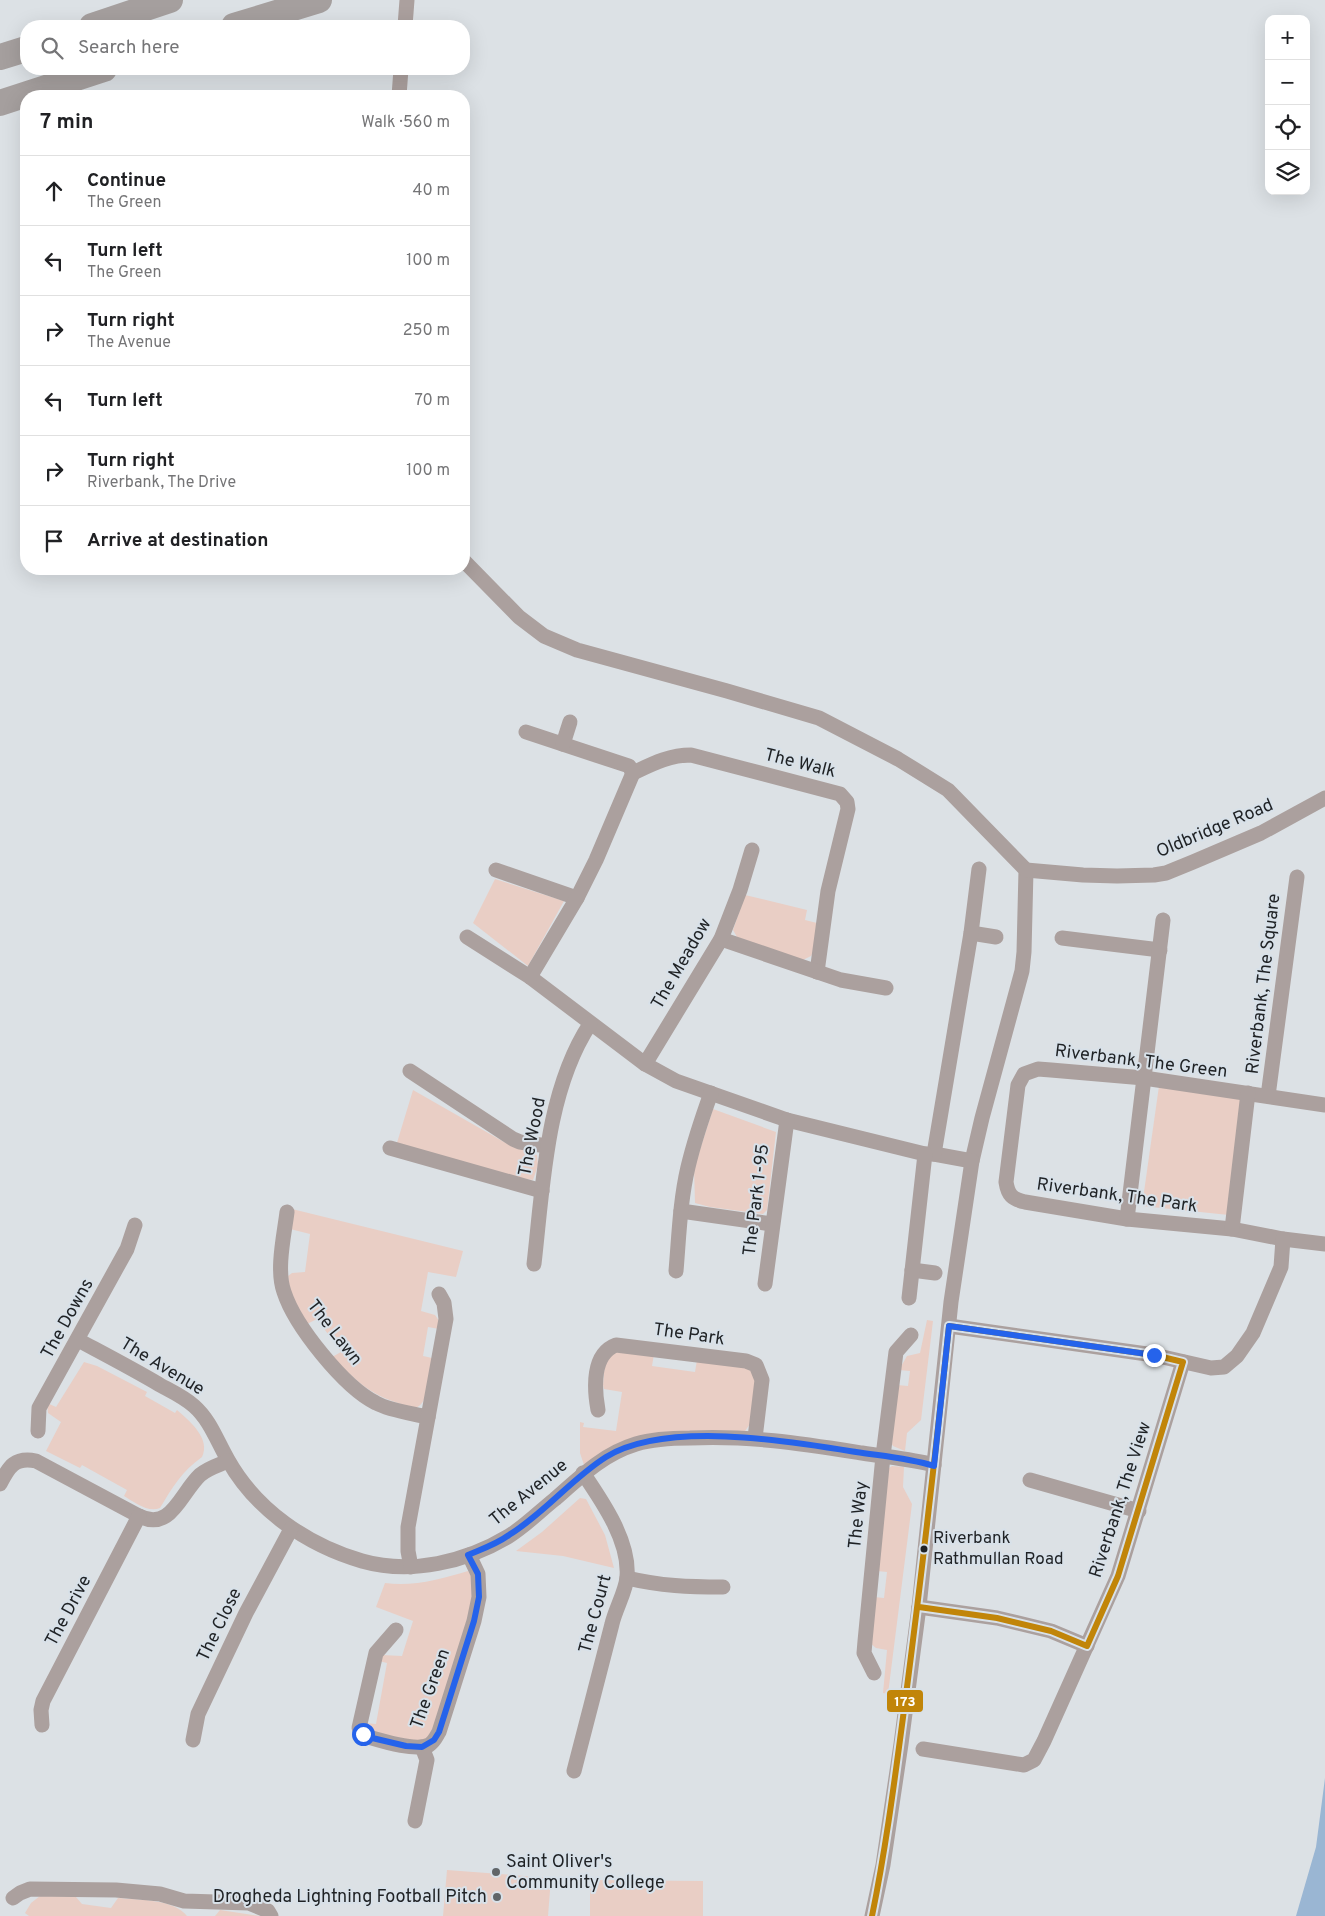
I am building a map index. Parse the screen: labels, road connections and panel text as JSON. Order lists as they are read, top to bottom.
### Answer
{
  "streets": {
    "street": [
      "The Walk",
      "Oldbridge Road",
      "The Meadow",
      "Riverbank, The Square",
      "Riverbank, The Green",
      "The Wood",
      "Riverbank, The Park",
      "The Park 1-95",
      "The Downs",
      "The Lawn",
      "The Park",
      "The Avenue",
      "Riverbank, The View",
      "The Way",
      "The Drive",
      "The Court",
      "The Close",
      "The Green"
    ]
  },
  "crossings": [
    ["Riverbank, The Square", "Riverbank, The Green"],
    ["Riverbank, The Green", "Riverbank, The Park"],
    ["The Downs", "The Avenue"],
    ["The Park", "The Avenue"],
    ["The Avenue", "The Way"],
    ["The Avenue", "The Court"],
    ["The Avenue", "The Close"],
    ["The Avenue", "The Green"]
  ],
  "places": ["Riverbank Rathmullan Road", "Saint Oliver's Community College", "Drogheda Lightning Football Pitch"],
  "lines": ["transit line 173"],
  "page": {
    "map_buttons": ["+", "−"],
    "search": "Search here",
    "heading": ["7 min", "Walk · 560 m"],
    "list": [
      ["Continue", "The Green", "40 m"],
      ["Turn left", "The Green", "100 m"],
      ["Turn right", "The Avenue", "250 m"],
      ["Turn left", "70 m"],
      ["Turn right", "Riverbank, The Drive", "100 m"],
      "Arrive at destination"
    ]
  }
}
